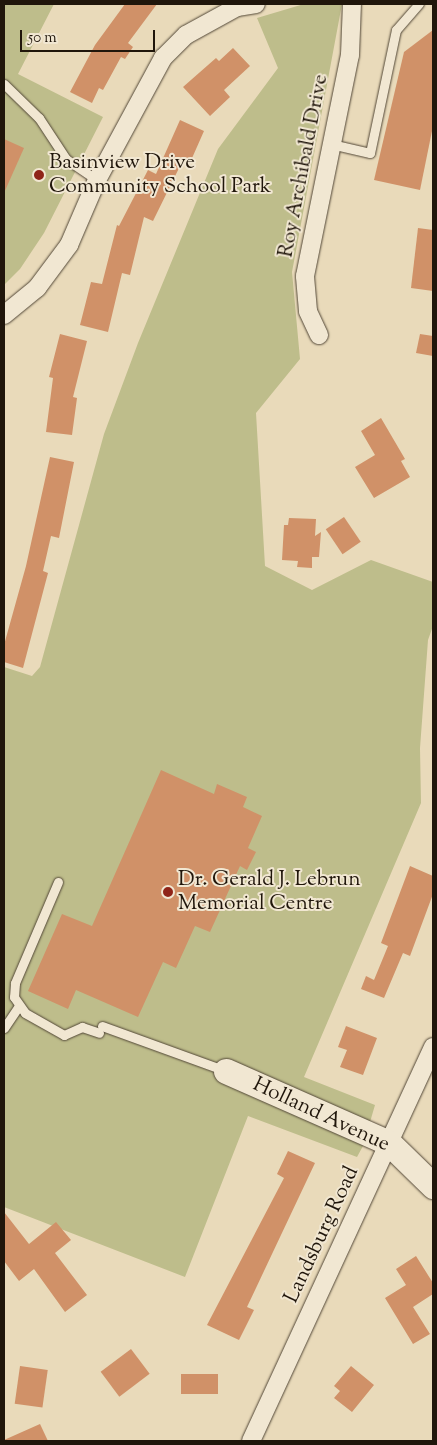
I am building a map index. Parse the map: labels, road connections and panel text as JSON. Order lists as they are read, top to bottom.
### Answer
{
  "streets": {
    "street": ["Roy Archibald Drive", "Holland Avenue", "Landsburg Road"]
  },
  "crossings": [
    ["Holland Avenue", "Landsburg Road"]
  ],
  "places": ["Basinview Drive Community School Park", "Dr. Gerald J. Lebrun Memorial Centre"],
  "scale_bar": "50 m"
}
